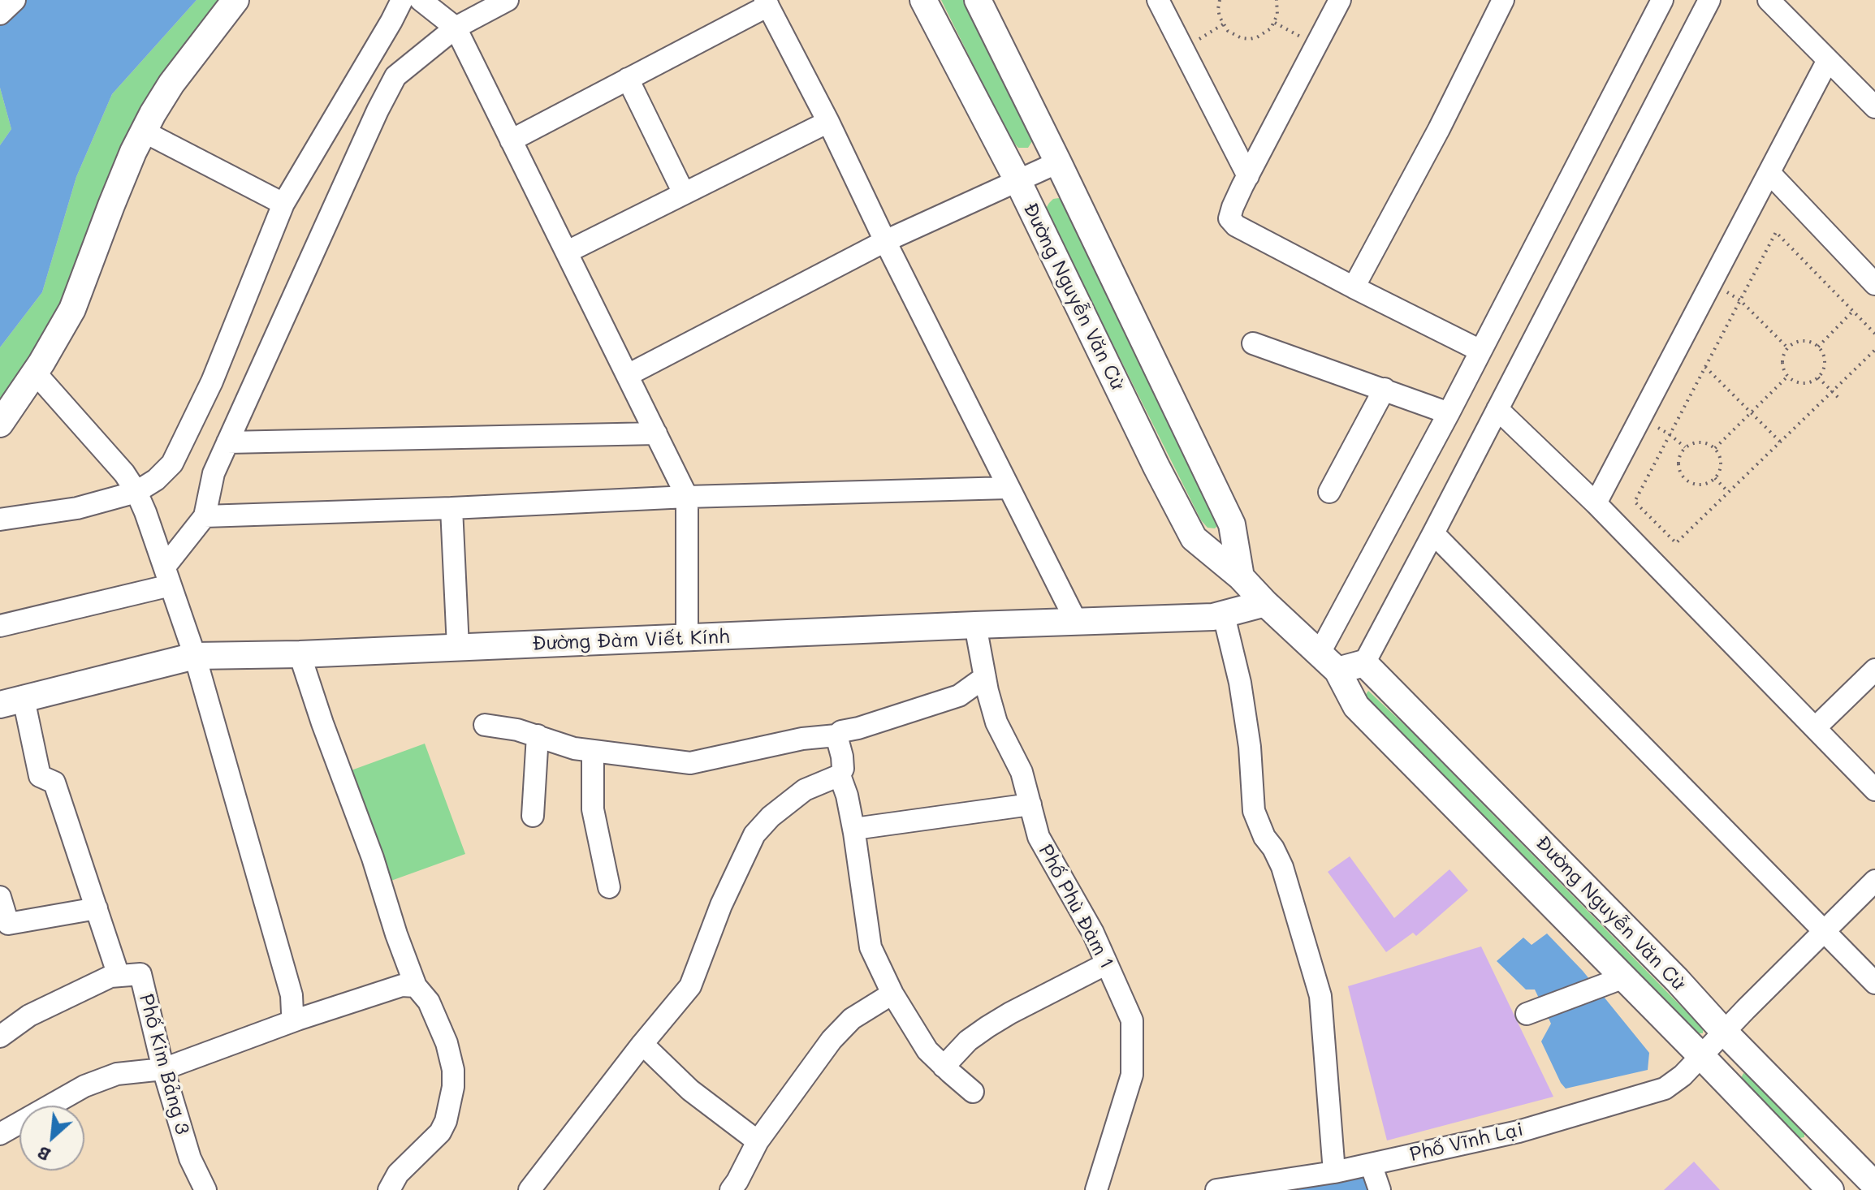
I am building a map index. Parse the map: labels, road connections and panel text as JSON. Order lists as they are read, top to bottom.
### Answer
{
  "streets": {
    "main road": ["Đường Nguyễn Văn Cừ", "Đường Đàm Viết Kính"],
    "street": ["Phố Phù Đàm 1", "Phố Kim Bảng 3", "Phố Vĩnh Lại"]
  },
  "crossings": [
    ["Đường Nguyễn Văn Cừ", "Đường Đàm Viết Kính"],
    ["Đường Nguyễn Văn Cừ", "Phố Vĩnh Lại"],
    ["Đường Đàm Viết Kính", "Phố Phù Đàm 1"]
  ],
  "north": "bottom left"
}
